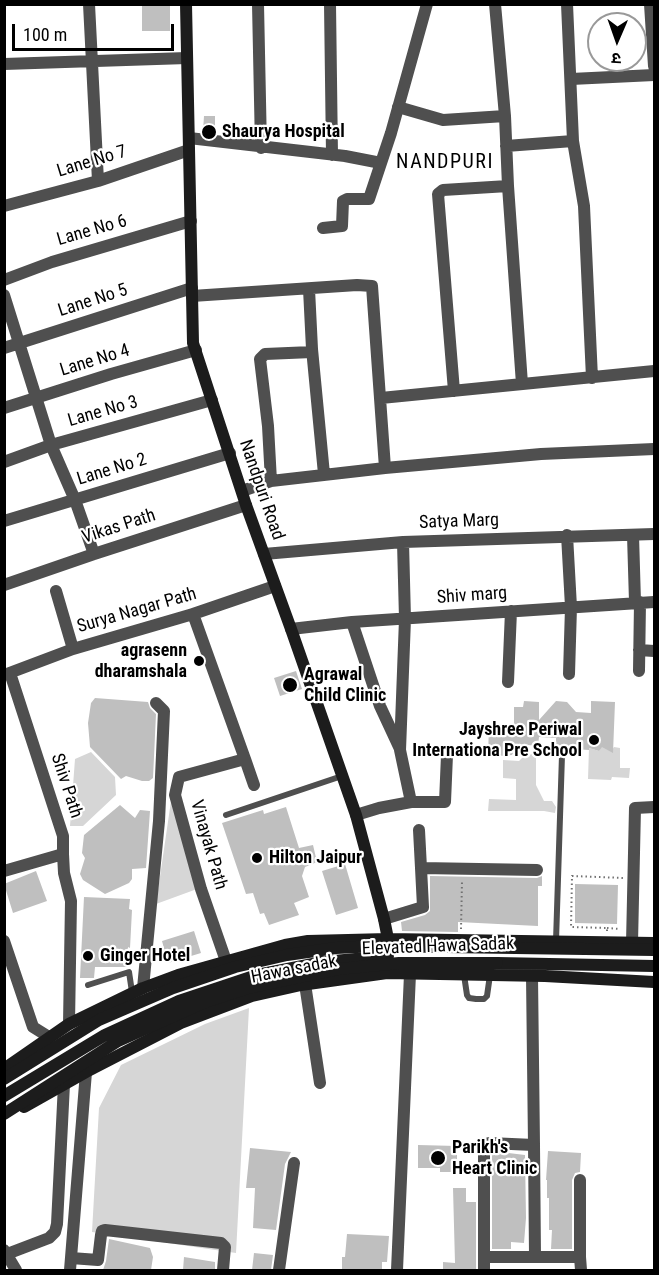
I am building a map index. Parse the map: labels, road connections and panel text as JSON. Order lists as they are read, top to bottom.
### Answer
{
  "streets": {
    "main road": ["Nandpuri Road", "Elevated Hawa Sadak", "Hawa sadak"],
    "street": [
      "Lane No 7",
      "Lane No 6",
      "Lane No 5",
      "Lane No 4",
      "Lane No 3",
      "Lane No 2",
      "Satya Marg",
      "Vikas Path",
      "Shiv marg",
      "Surya Nagar Path",
      "Shiv Path",
      "Vinayak Path"
    ]
  },
  "crossings": [
    ["Lane No 7", "Nandpuri Road"],
    ["Lane No 6", "Nandpuri Road"],
    ["Lane No 5", "Nandpuri Road"],
    ["Lane No 4", "Nandpuri Road"],
    ["Lane No 3", "Nandpuri Road"],
    ["Lane No 2", "Nandpuri Road"],
    ["Nandpuri Road", "Satya Marg"],
    ["Nandpuri Road", "Vikas Path"],
    ["Nandpuri Road", "Shiv marg"],
    ["Nandpuri Road", "Surya Nagar Path"],
    ["Nandpuri Road", "Hawa sadak"],
    ["Surya Nagar Path", "Shiv Path"],
    ["Shiv Path", "Hawa sadak"],
    ["Vinayak Path", "Hawa sadak"]
  ],
  "districts": ["NANDPURI"],
  "places": [
    "Shaurya Hospital",
    "agrasenn dharamshala",
    "Agrawal Child Clinic",
    "Jayshree Periwal Internationa Pre School",
    "Hilton Jaipur",
    "Ginger Hotel",
    "Parikh's Heart Clinic"
  ],
  "scale_bar": "100 m",
  "north": "bottom"
}
